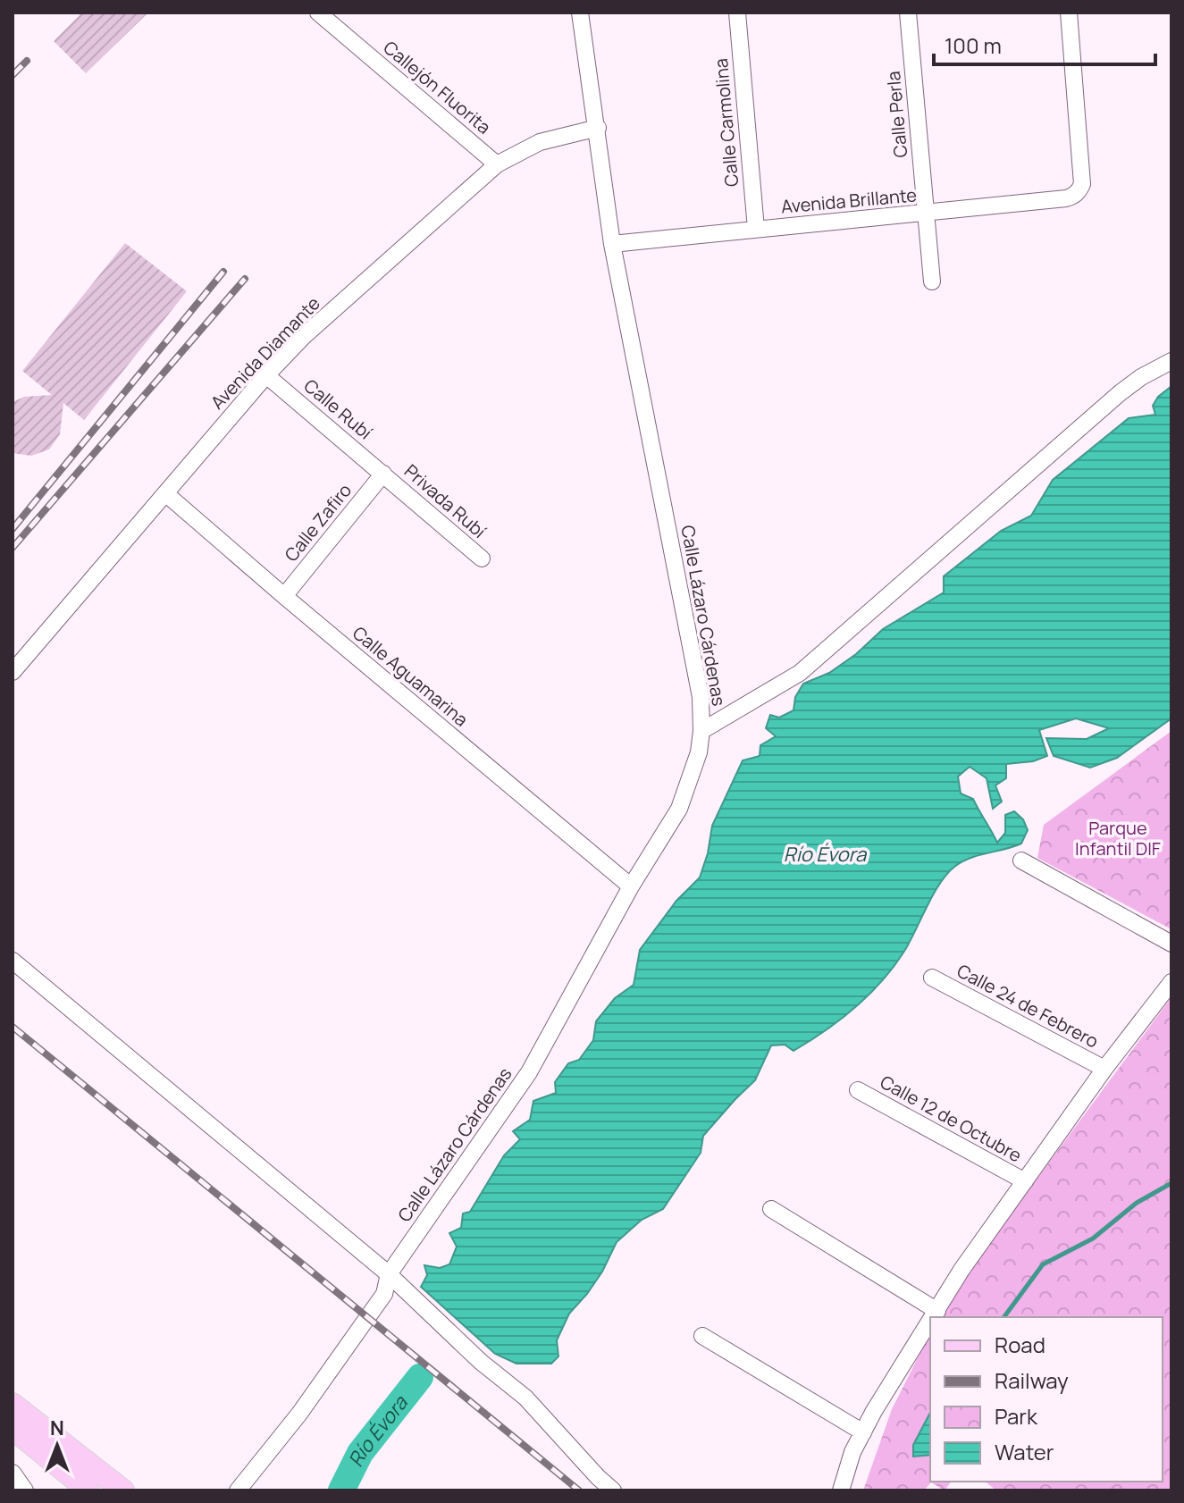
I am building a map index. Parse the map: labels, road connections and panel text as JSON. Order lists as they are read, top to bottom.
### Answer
{
  "streets": {
    "street": [
      "Callejón Fluorita",
      "Calle Perla",
      "Calle Carmolina",
      "Avenida Brillante",
      "Avenida Diamante",
      "Calle Rubí",
      "Privada Rubí",
      "Calle Zafiro",
      "Calle Lázaro Cárdenas",
      "Calle Aguamarina",
      "Calle 24 de Febrero",
      "Calle 12 de Octubre"
    ]
  },
  "crossings": [
    ["Callejón Fluorita", "Avenida Diamante"],
    ["Calle Perla", "Avenida Brillante"],
    ["Calle Carmolina", "Avenida Brillante"],
    ["Avenida Brillante", "Calle Lázaro Cárdenas"],
    ["Avenida Diamante", "Calle Rubí"],
    ["Avenida Diamante", "Calle Lázaro Cárdenas"],
    ["Avenida Diamante", "Calle Aguamarina"],
    ["Calle Rubí", "Privada Rubí"],
    ["Calle Rubí", "Calle Zafiro"],
    ["Privada Rubí", "Calle Zafiro"],
    ["Calle Zafiro", "Calle Aguamarina"],
    ["Calle Lázaro Cárdenas", "Calle Aguamarina"]
  ],
  "water": ["Río Évora"],
  "parks": ["Parque Infantil DIF"],
  "legend": [
    "Road",
    "Railway",
    "Park",
    "Water"
  ],
  "scale_bar": "100 m",
  "north": "top"
}
